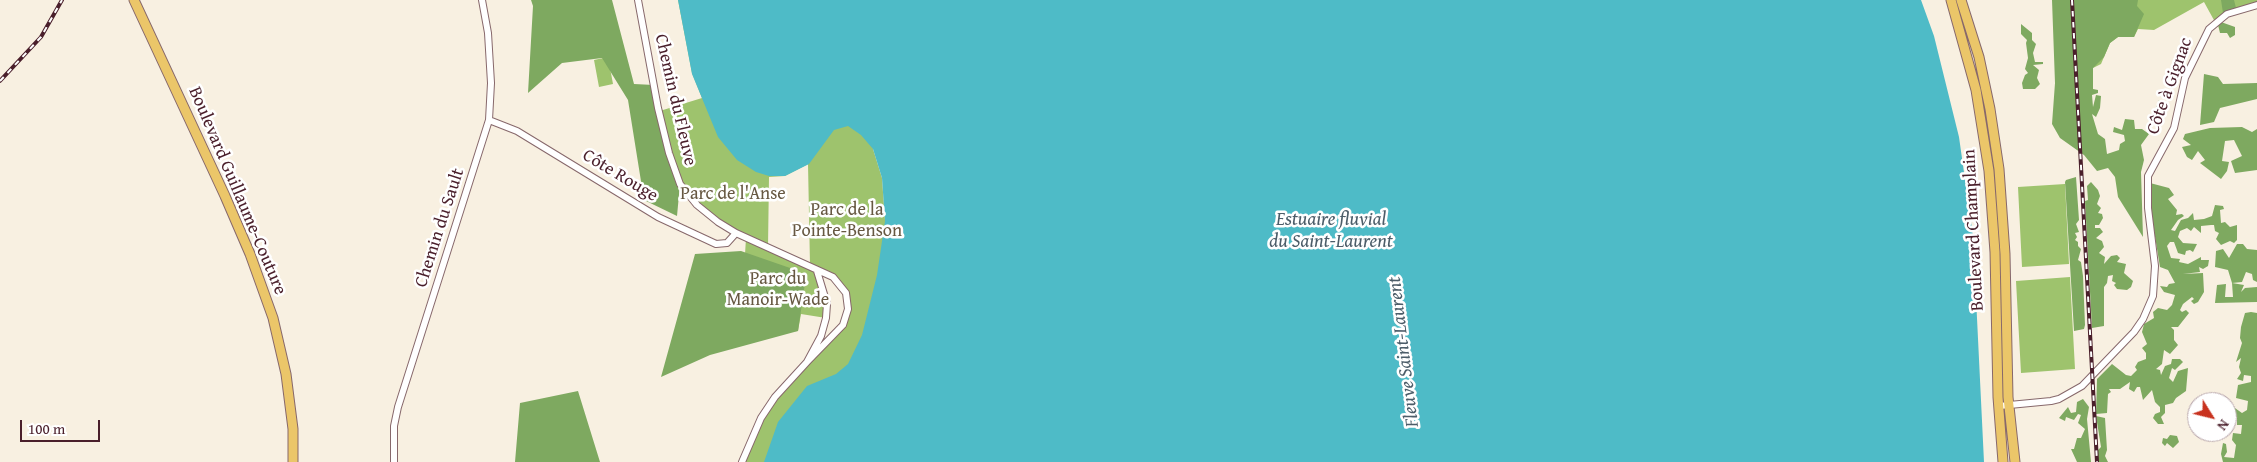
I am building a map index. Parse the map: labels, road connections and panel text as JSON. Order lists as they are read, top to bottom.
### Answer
{
  "streets": {
    "main road": ["Boulevard Guillaume-Couture", "Boulevard Champlain"],
    "street": [
      "Côte à Gignac",
      "Chemin du Fleuve",
      "Côte Rouge",
      "Chemin du Sault"
    ]
  },
  "crossings": [
    ["Côte à Gignac", "Boulevard Champlain"],
    ["Chemin du Fleuve", "Côte Rouge"],
    ["Côte Rouge", "Chemin du Sault"]
  ],
  "water": ["Estuaire fluvial du Saint-Laurent", "Fleuve Saint-Laurent"],
  "parks": ["Parc de l'Anse", "Parc de la Pointe-Benson", "Parc du Manoir-Wade"],
  "scale_bar": "100 m",
  "north": "bottom right"
}
